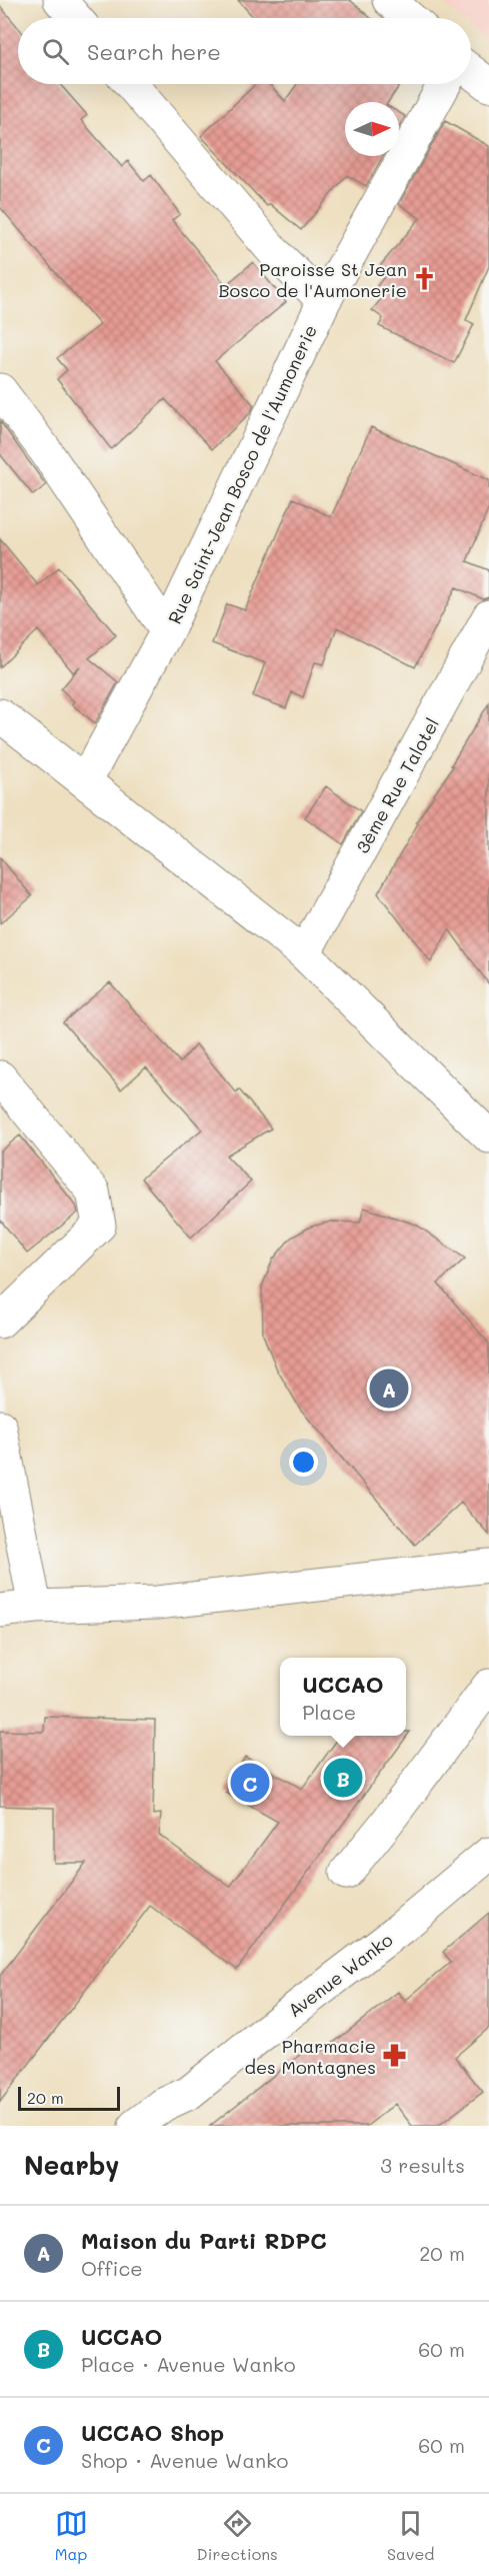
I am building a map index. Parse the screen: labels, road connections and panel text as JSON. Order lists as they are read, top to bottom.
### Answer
{
  "streets": {
    "main road": ["Rue Saint-Jean Bosco de l'Aumonerie", "3ème Rue Talotel", "Avenue Wanko"]
  },
  "places": {
    "church": ["Paroisse St Jean Bosco de l'Aumonerie"],
    "pharmacy": ["Pharmacie des Montagnes"]
  },
  "scale_bar": "20 m",
  "north": "right",
  "page": {
    "search": "Search here",
    "pins": ["A", "B", "C"],
    "popup": ["UCCAO", "Place"],
    "scale": "20 m",
    "heading": ["Nearby", "3 results"],
    "list": [
      {
        "mark": "A",
        "name": "Maison du Parti RDPC",
        "note": "Office",
        "value": "20 m"
      },
      {
        "mark": "B",
        "name": "UCCAO",
        "note": "Place · Avenue Wanko",
        "value": "60 m"
      },
      {
        "mark": "C",
        "name": "UCCAO Shop",
        "note": "Shop · Avenue Wanko",
        "value": "60 m"
      }
    ],
    "nav": ["Map", "Directions", "Saved"]
  }
}
